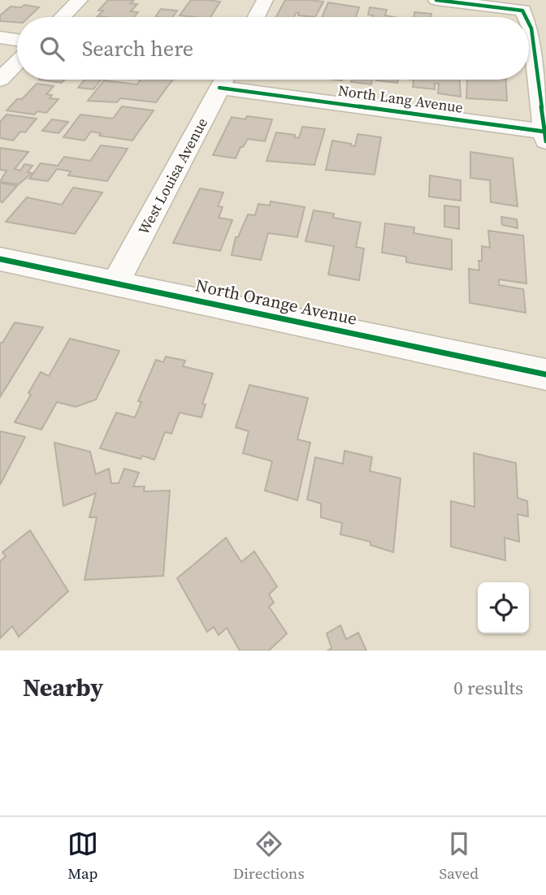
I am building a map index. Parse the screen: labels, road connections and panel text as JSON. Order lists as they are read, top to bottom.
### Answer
{
  "streets": {
    "street": ["North Lang Avenue", "West Louisa Avenue", "North Orange Avenue"]
  },
  "crossings": [
    ["West Louisa Avenue", "North Orange Avenue"]
  ],
  "page": {
    "search": "Search here",
    "heading": ["Nearby", "0 results"],
    "nav": ["Map", "Directions", "Saved"]
  }
}
